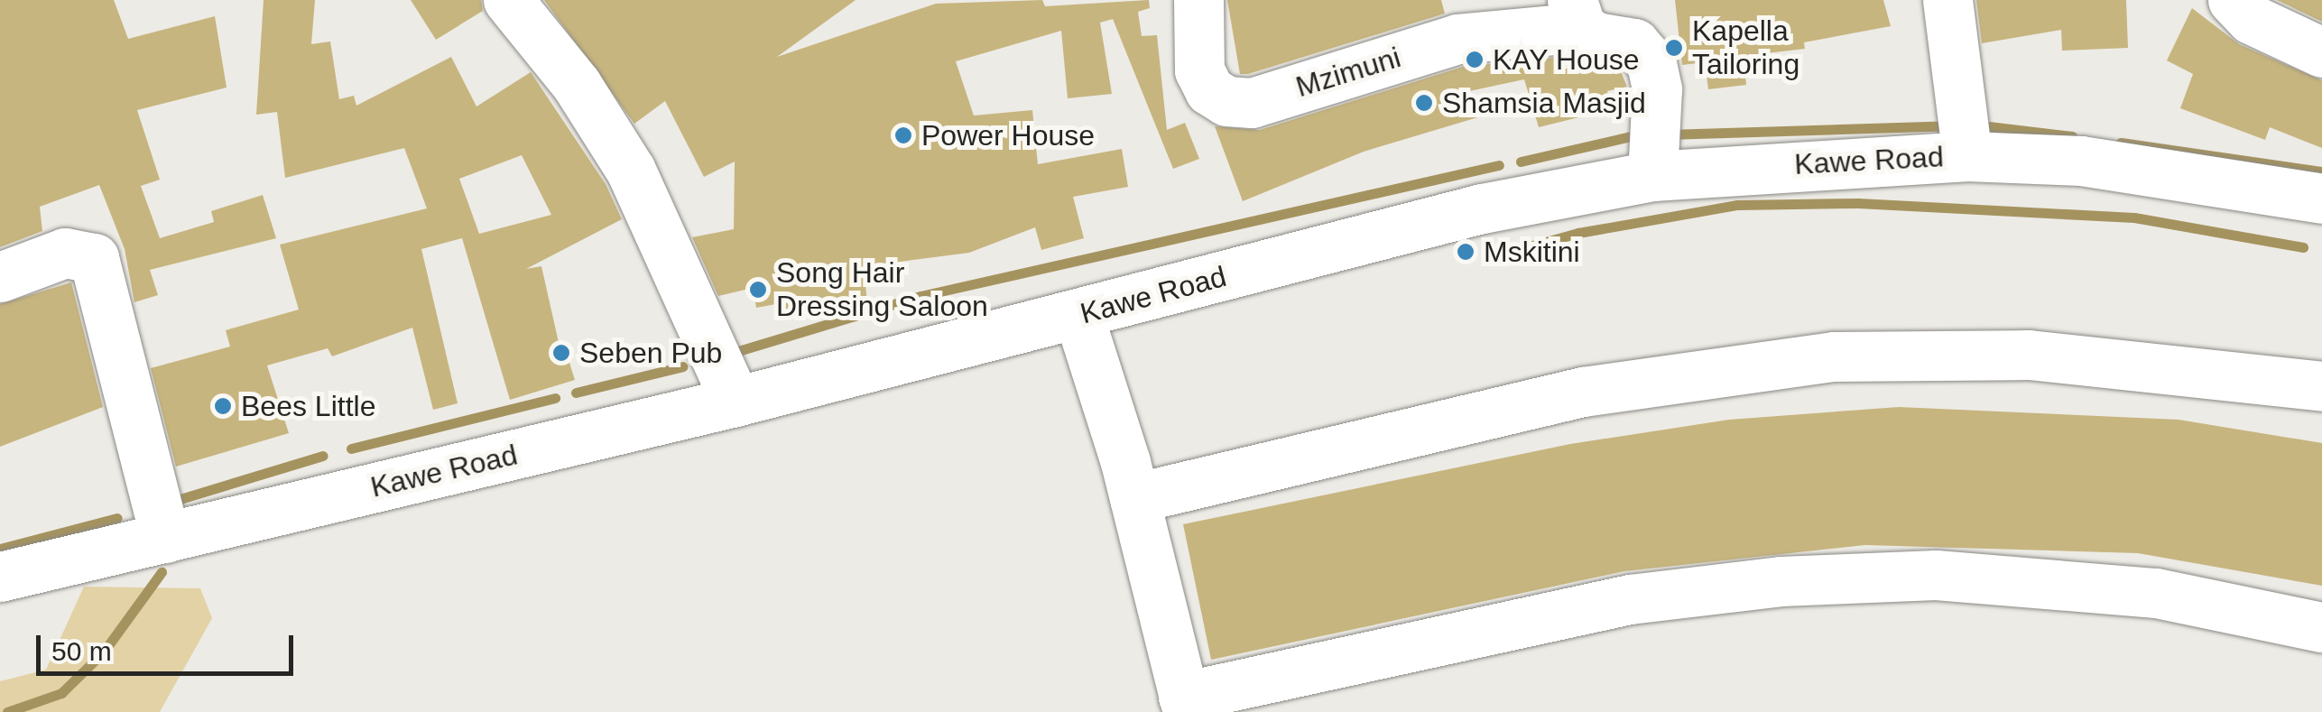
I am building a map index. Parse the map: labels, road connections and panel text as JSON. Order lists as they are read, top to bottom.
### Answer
{
  "streets": {
    "main road": ["Mzimuni", "Kawe Road"]
  },
  "places": [
    "Kapella Tailoring",
    "KAY House",
    "Shamsia Masjid",
    "Power House",
    "Mskitini",
    "Song Hair Dressing Saloon",
    "Seben Pub",
    "Bees Little"
  ],
  "scale_bar": "50 m"
}
